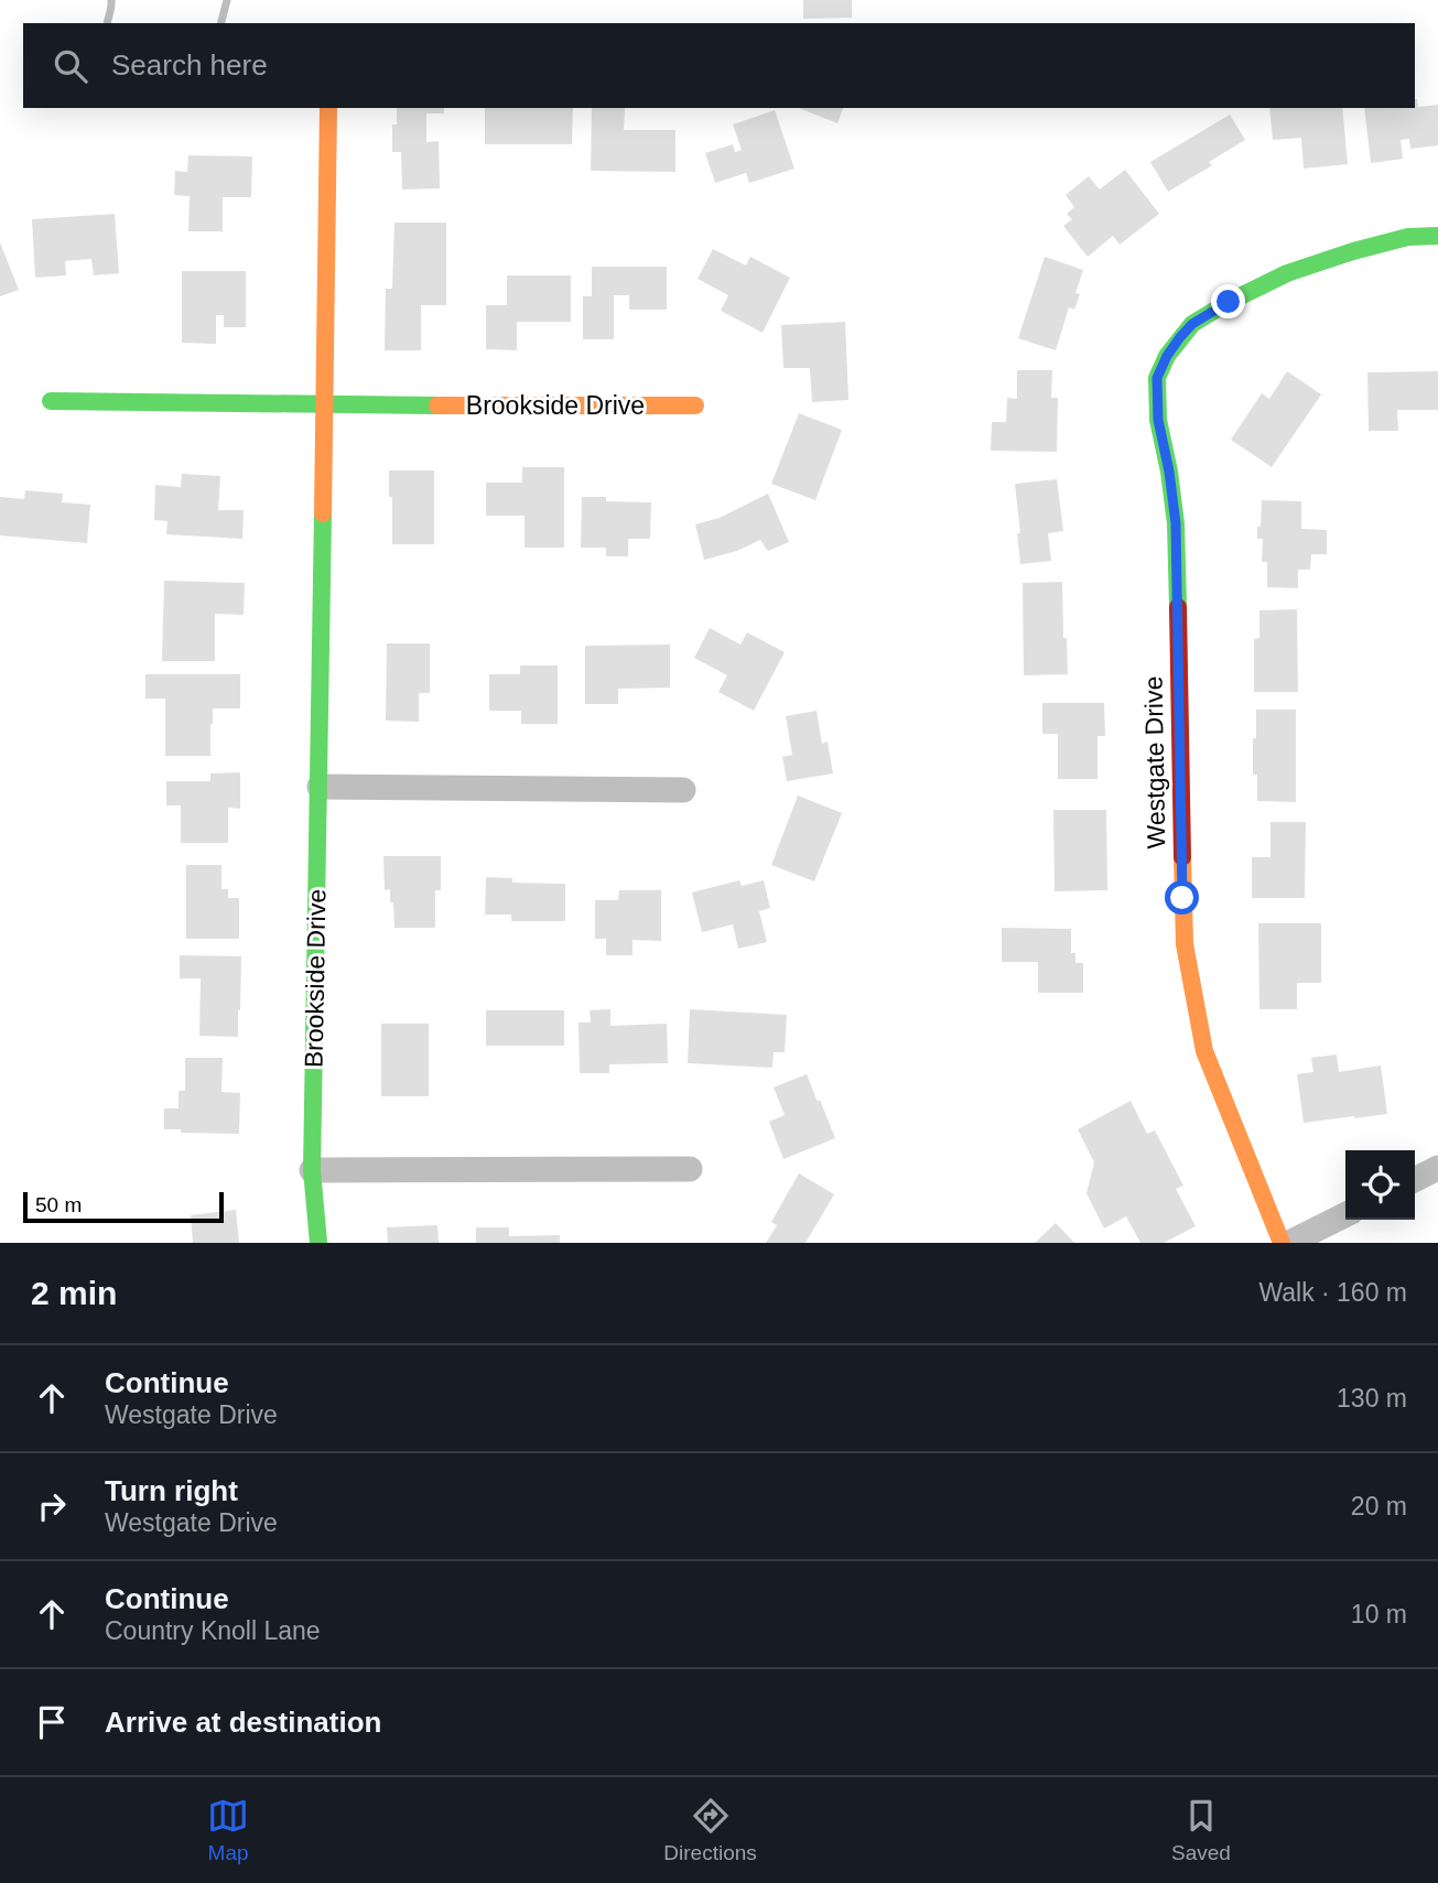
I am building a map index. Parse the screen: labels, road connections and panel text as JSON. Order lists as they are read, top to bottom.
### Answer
{
  "streets": {
    "street": ["Brookside Drive", "Westgate Drive"]
  },
  "scale_bar": "50 m",
  "page": {
    "search": "Search here",
    "scale": "50 m",
    "heading": ["2 min", "Walk · 160 m"],
    "list": [
      ["Continue", "Westgate Drive", "130 m"],
      ["Turn right", "Westgate Drive", "20 m"],
      ["Continue", "Country Knoll Lane", "10 m"],
      "Arrive at destination"
    ],
    "nav": ["Map", "Directions", "Saved"]
  }
}
